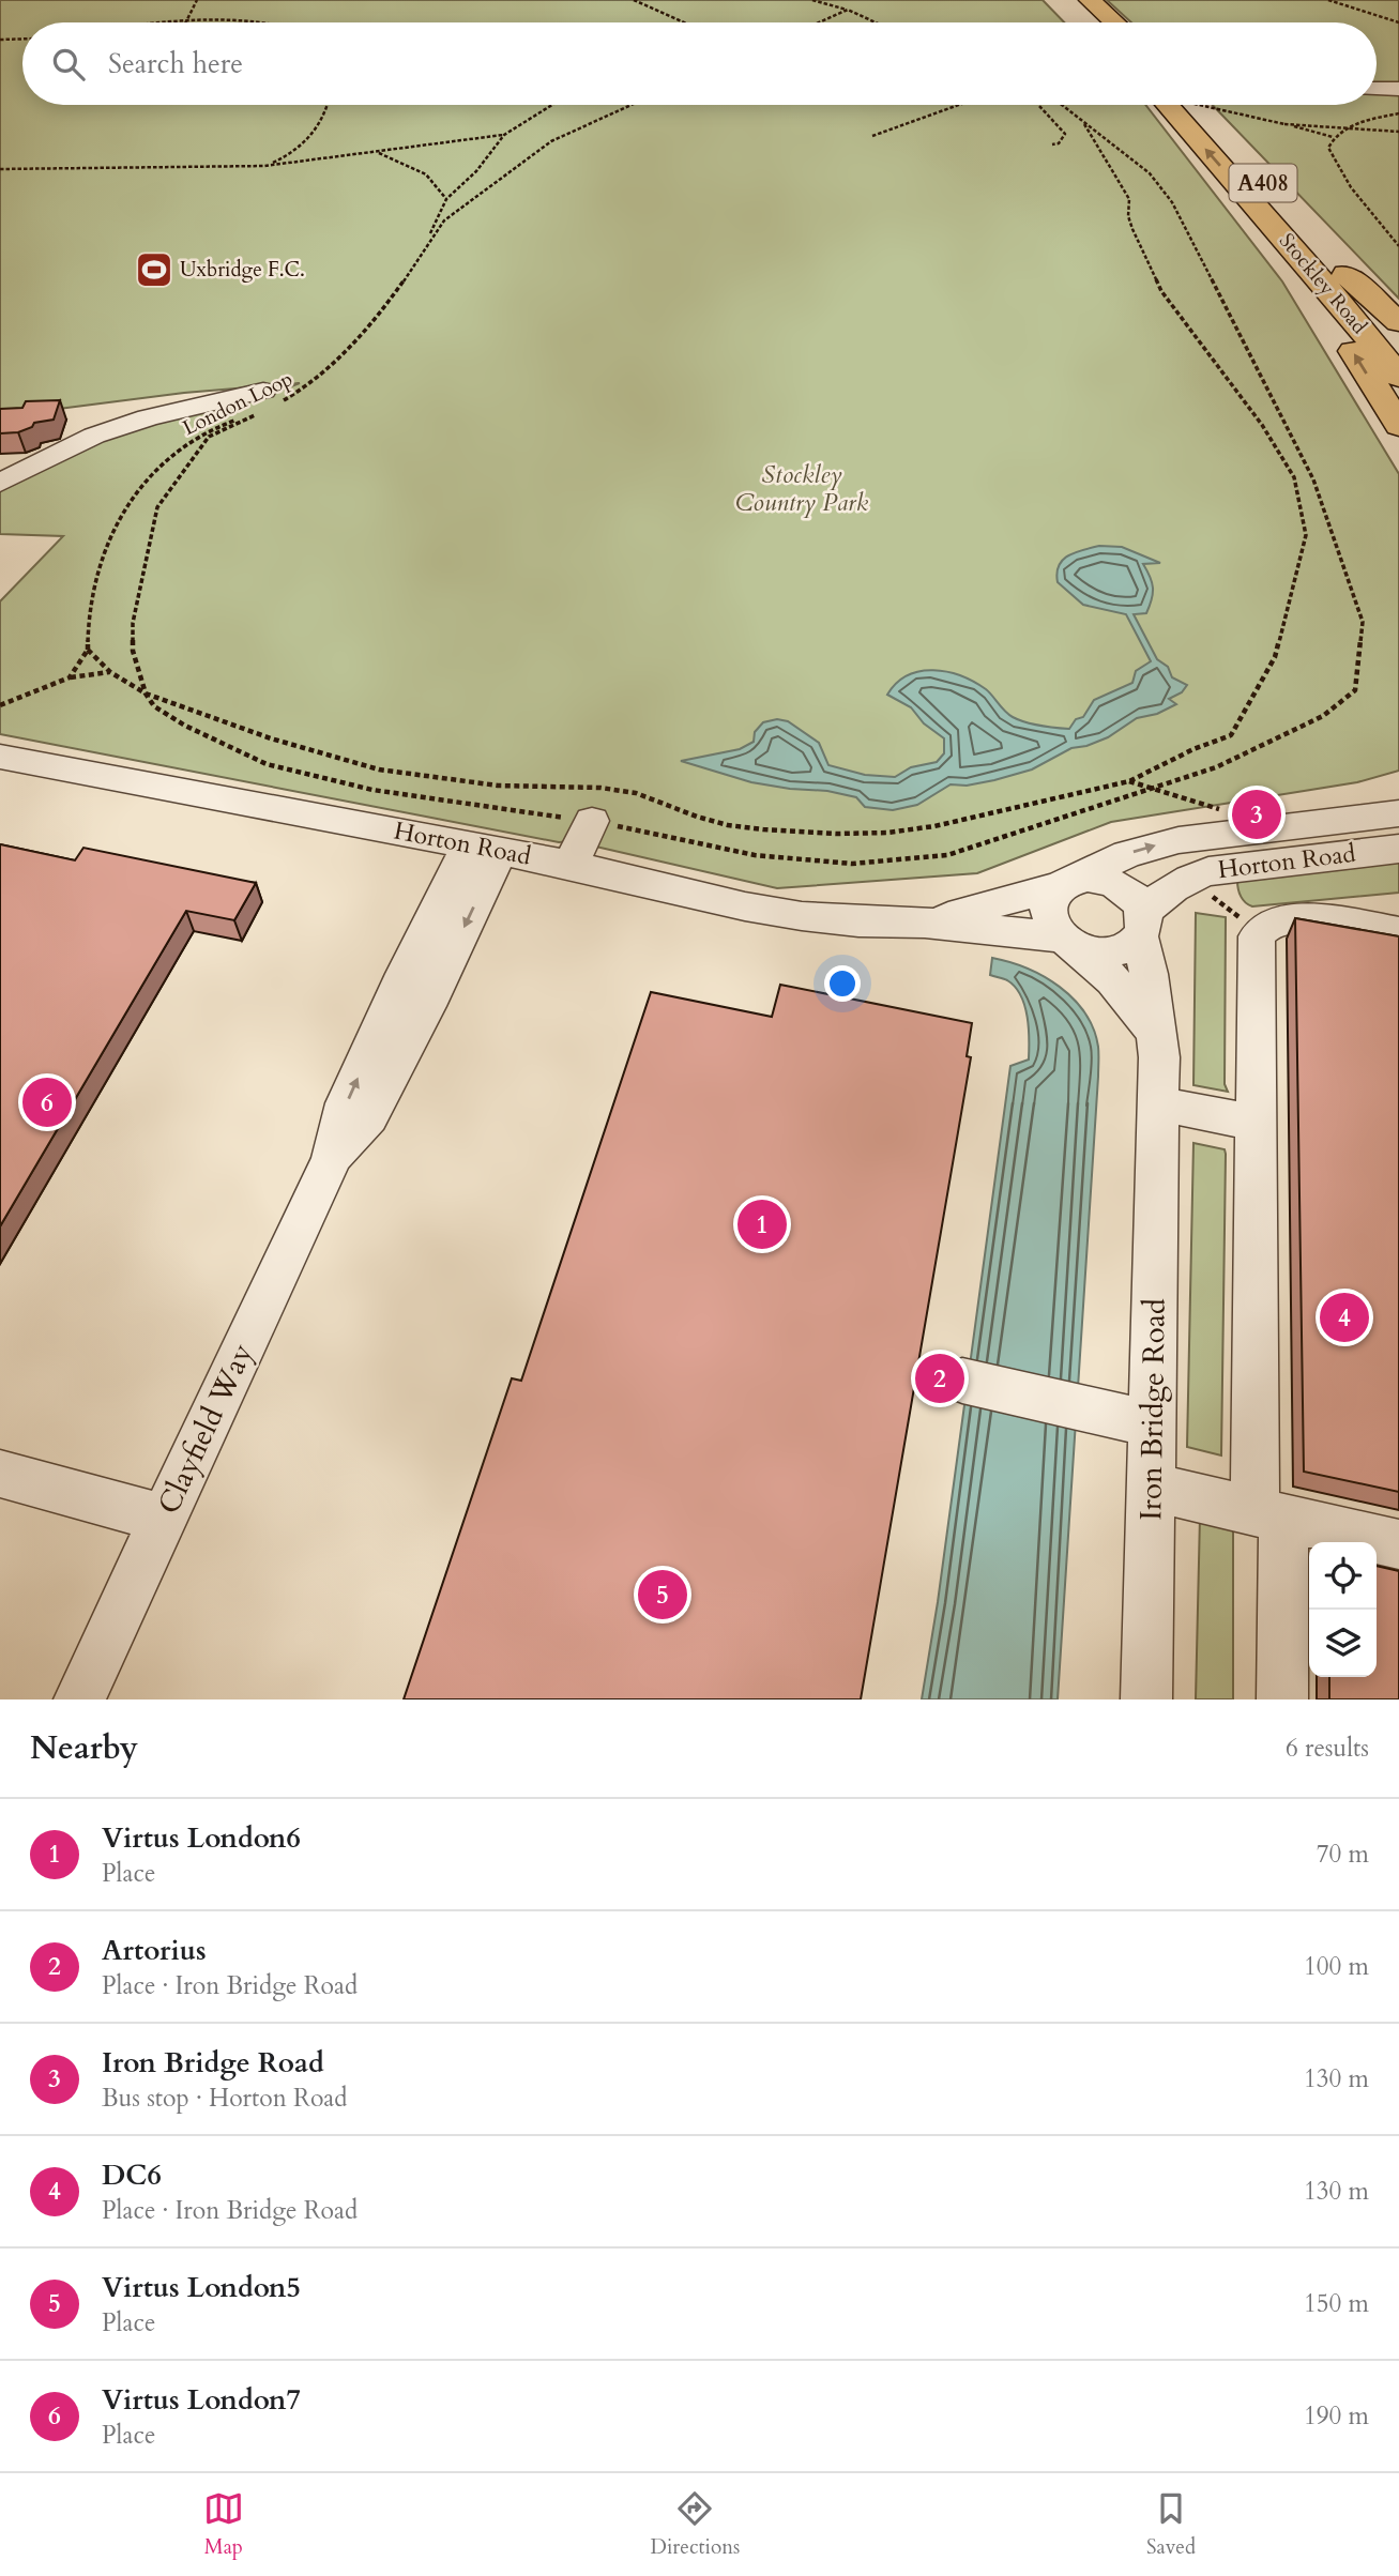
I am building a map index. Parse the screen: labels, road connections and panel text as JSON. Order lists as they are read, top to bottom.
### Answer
{
  "streets": {
    "main road": ["A408", "Stockley Road"],
    "street": ["Horton Road", "Iron Bridge Road", "Clayfield Way"],
    "path": ["London Loop"]
  },
  "crossings": [
    ["Horton Road", "Iron Bridge Road"],
    ["Horton Road", "Clayfield Way"]
  ],
  "parks": ["Stockley Country Park"],
  "places": {
    "sports": ["Uxbridge F.C."]
  },
  "page": {
    "search": "Search here",
    "pins": [
      "3",
      "6",
      "1",
      "4",
      "2",
      "5"
    ],
    "heading": ["Nearby", "6 results"],
    "list": [
      {
        "mark": "1",
        "name": "Virtus London6",
        "note": "Place",
        "value": "70 m"
      },
      {
        "mark": "2",
        "name": "Artorius",
        "note": "Place · Iron Bridge Road",
        "value": "100 m"
      },
      {
        "mark": "3",
        "name": "Iron Bridge Road",
        "note": "Bus stop · Horton Road",
        "value": "130 m"
      },
      {
        "mark": "4",
        "name": "DC6",
        "note": "Place · Iron Bridge Road",
        "value": "130 m"
      },
      {
        "mark": "5",
        "name": "Virtus London5",
        "note": "Place",
        "value": "150 m"
      },
      {
        "mark": "6",
        "name": "Virtus London7",
        "note": "Place",
        "value": "190 m"
      }
    ],
    "nav": ["Map", "Directions", "Saved"]
  }
}
